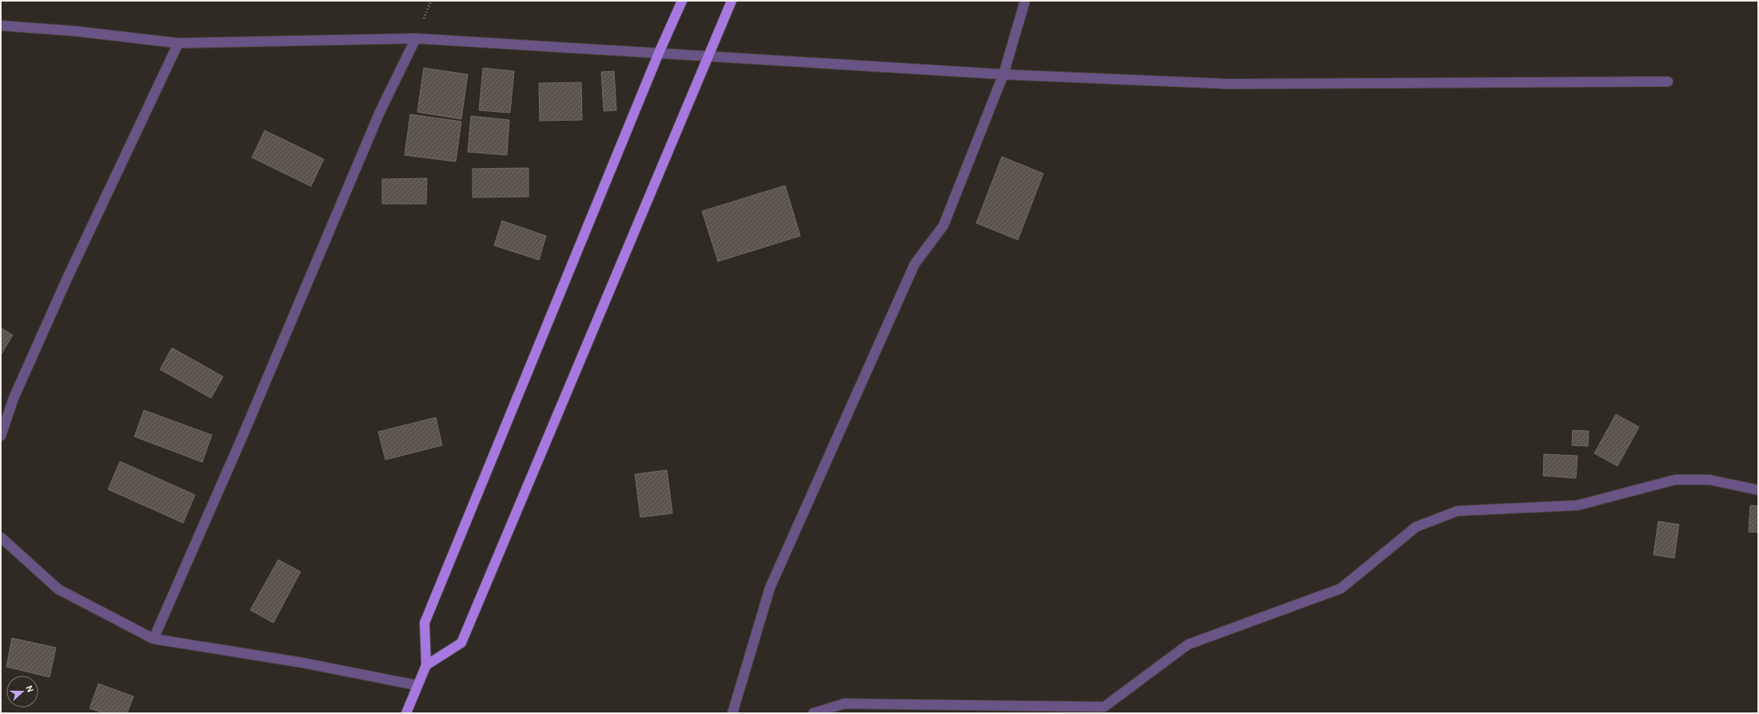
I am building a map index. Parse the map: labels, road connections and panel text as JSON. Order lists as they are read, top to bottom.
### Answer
{
  "north": "right"
}
